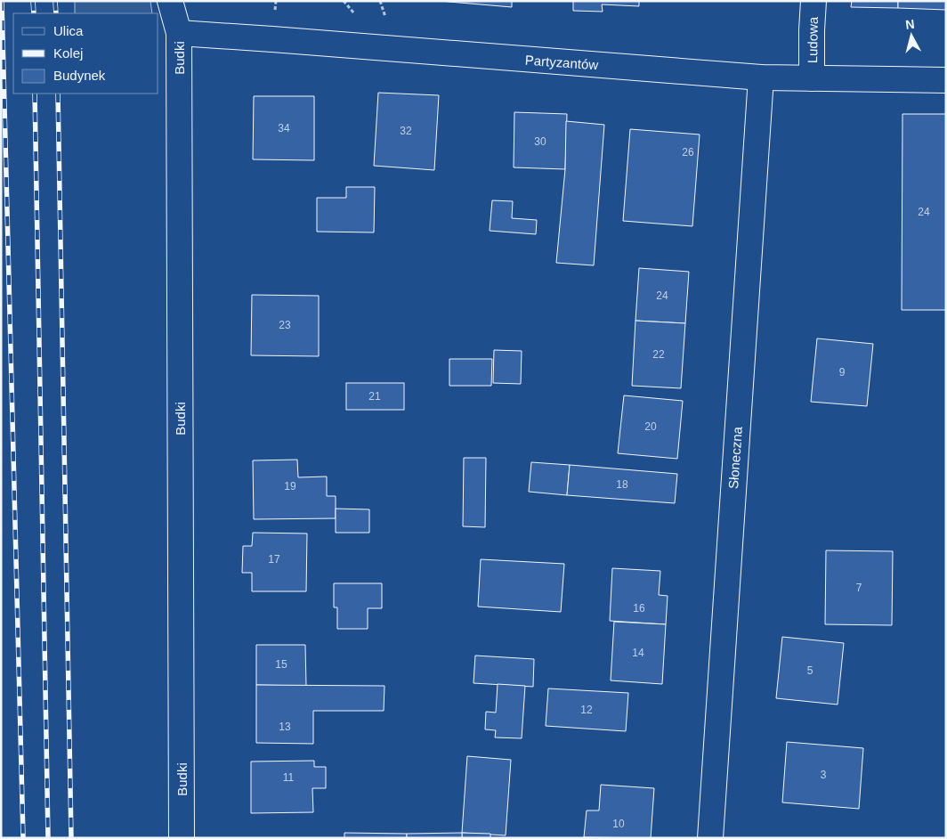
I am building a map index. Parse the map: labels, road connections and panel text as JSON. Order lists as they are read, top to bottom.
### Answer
{
  "streets": {
    "street": [
      "Ludowa",
      "Budki",
      "Partyzantów",
      "Słoneczna"
    ]
  },
  "crossings": [
    ["Ludowa", "Partyzantów"],
    ["Budki", "Partyzantów"],
    ["Partyzantów", "Słoneczna"]
  ],
  "house_numbers": [
    "34",
    "32",
    "30",
    "26",
    "24",
    "24",
    "23",
    "22",
    "9",
    "21",
    "20",
    "18",
    "19",
    "17",
    "7",
    "16",
    "14",
    "15",
    "5",
    "12",
    "13",
    "3",
    "11",
    "10"
  ],
  "legend": ["Ulica", "Kolej", "Budynek"],
  "north": "top"
}
